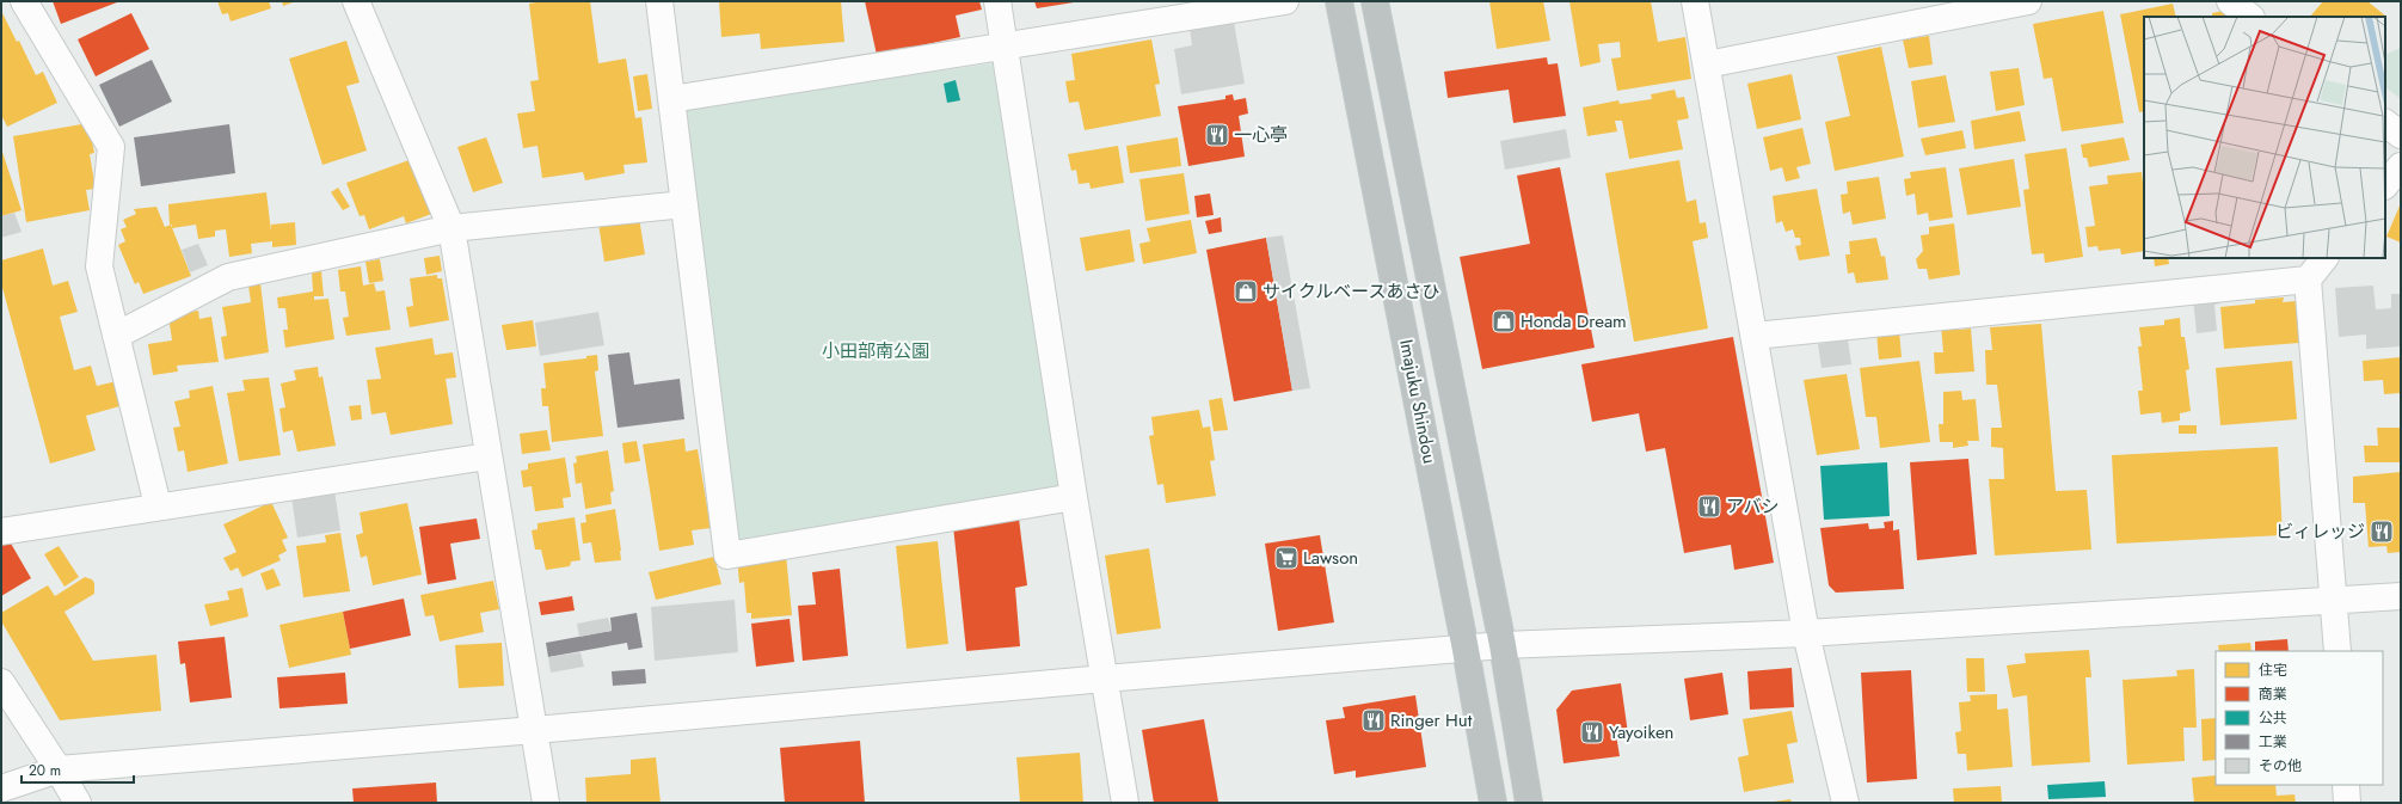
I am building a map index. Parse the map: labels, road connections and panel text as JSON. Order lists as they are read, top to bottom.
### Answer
{
  "streets": {
    "highway": ["Imajuku Shindou"]
  },
  "parks": ["小田部南公園"],
  "places": {
    "restaurant": [
      "一心亭",
      "アバシ",
      "ビィレッジ",
      "Ringer Hut",
      "Yayoiken"
    ],
    "shop": ["サイクルベースあさひ", "Honda Dream"],
    "supermarket": ["Lawson"]
  },
  "legend": [
    "住宅",
    "商業",
    "公共",
    "工業",
    "その他"
  ],
  "scale_bar": "20 m"
}
